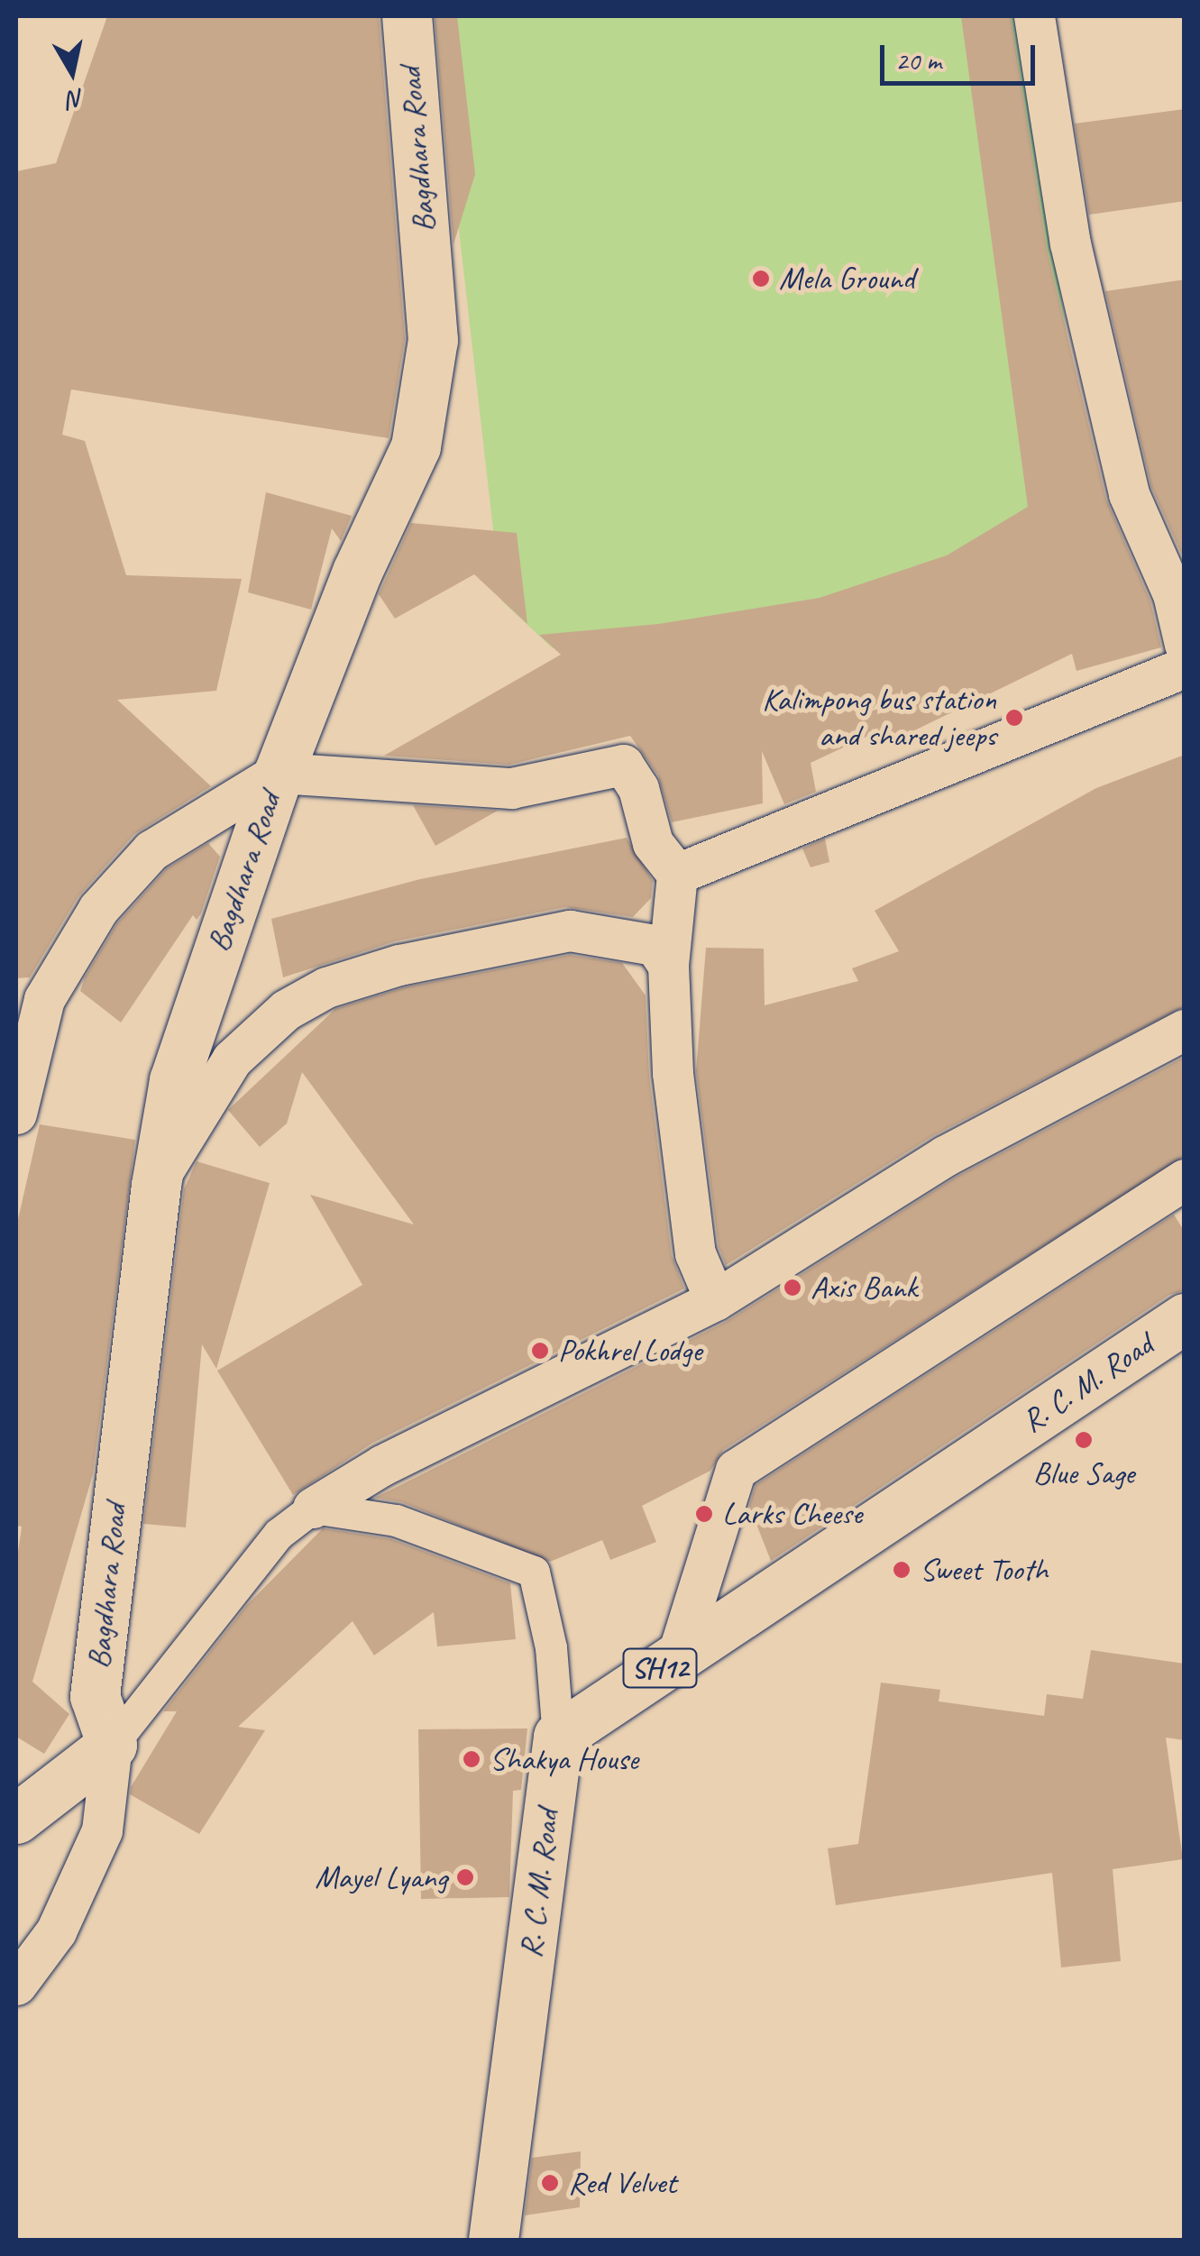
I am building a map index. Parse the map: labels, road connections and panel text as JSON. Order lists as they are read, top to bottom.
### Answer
{
  "streets": {
    "street": ["Bagdhara Road", "R. C. M. Road", "SH12"]
  },
  "places": [
    "Mela Ground",
    "Kalimpong bus station and shared jeeps",
    "Axis Bank",
    "Pokhrel Lodge",
    "Blue Sage",
    "Larks Cheese",
    "Sweet Tooth",
    "Shakya House",
    "Mayel Lyang",
    "Red Velvet"
  ],
  "scale_bar": "20 m",
  "north": "bottom"
}
